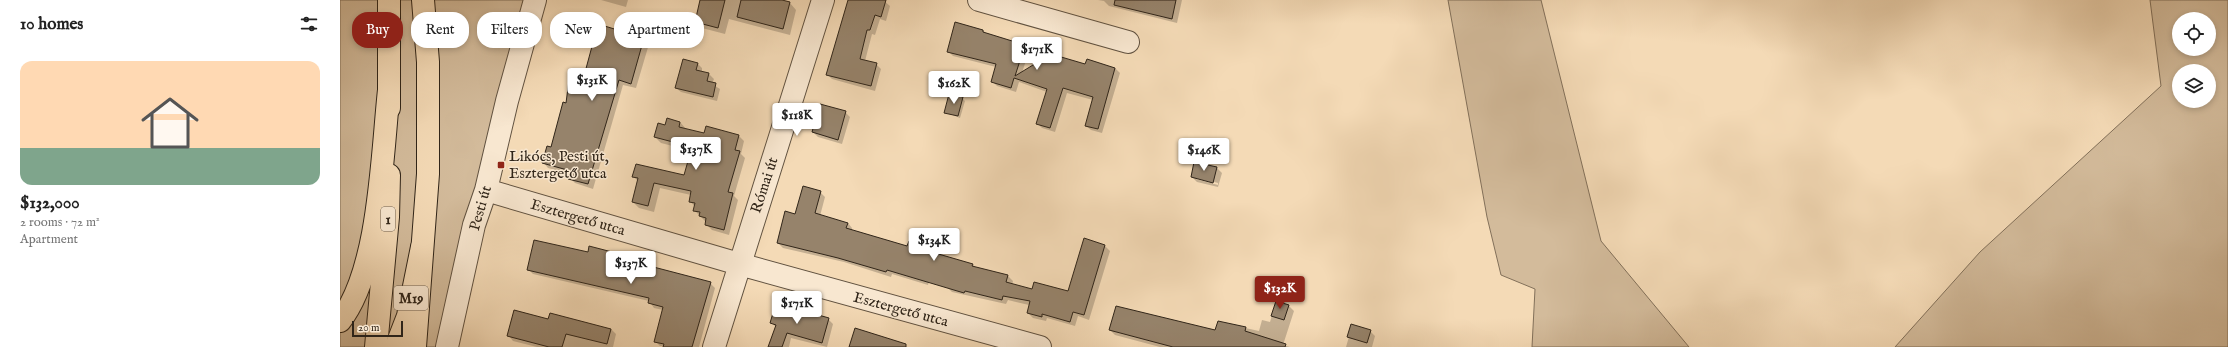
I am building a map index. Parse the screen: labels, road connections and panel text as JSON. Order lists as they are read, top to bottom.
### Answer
{
  "streets": {
    "main road": ["1", "M19"],
    "street": ["Római út", "Pesti út", "Esztergető utca"]
  },
  "crossings": [
    ["Római út", "Esztergető utca"],
    ["Pesti út", "Esztergető utca"]
  ],
  "places": {
    "transit": ["Likócs, Pesti út, Esztergető utca"]
  },
  "scale_bar": "20 m",
  "page": {
    "heading": "10 homes",
    "chip": [
      "Buy",
      "Rent",
      "Filters",
      "New",
      "Apartment"
    ],
    "price": [
      "$171K",
      "$131K",
      "$162K",
      "$118K",
      "$137K",
      "$146K",
      "$134K",
      "$137K",
      "$132K",
      "$171K"
    ],
    "list": [
      {
        "name": "$132,000",
        "note": "2 rooms · 72 m² · Apartment"
      }
    ],
    "scale": "20 m"
  }
}
